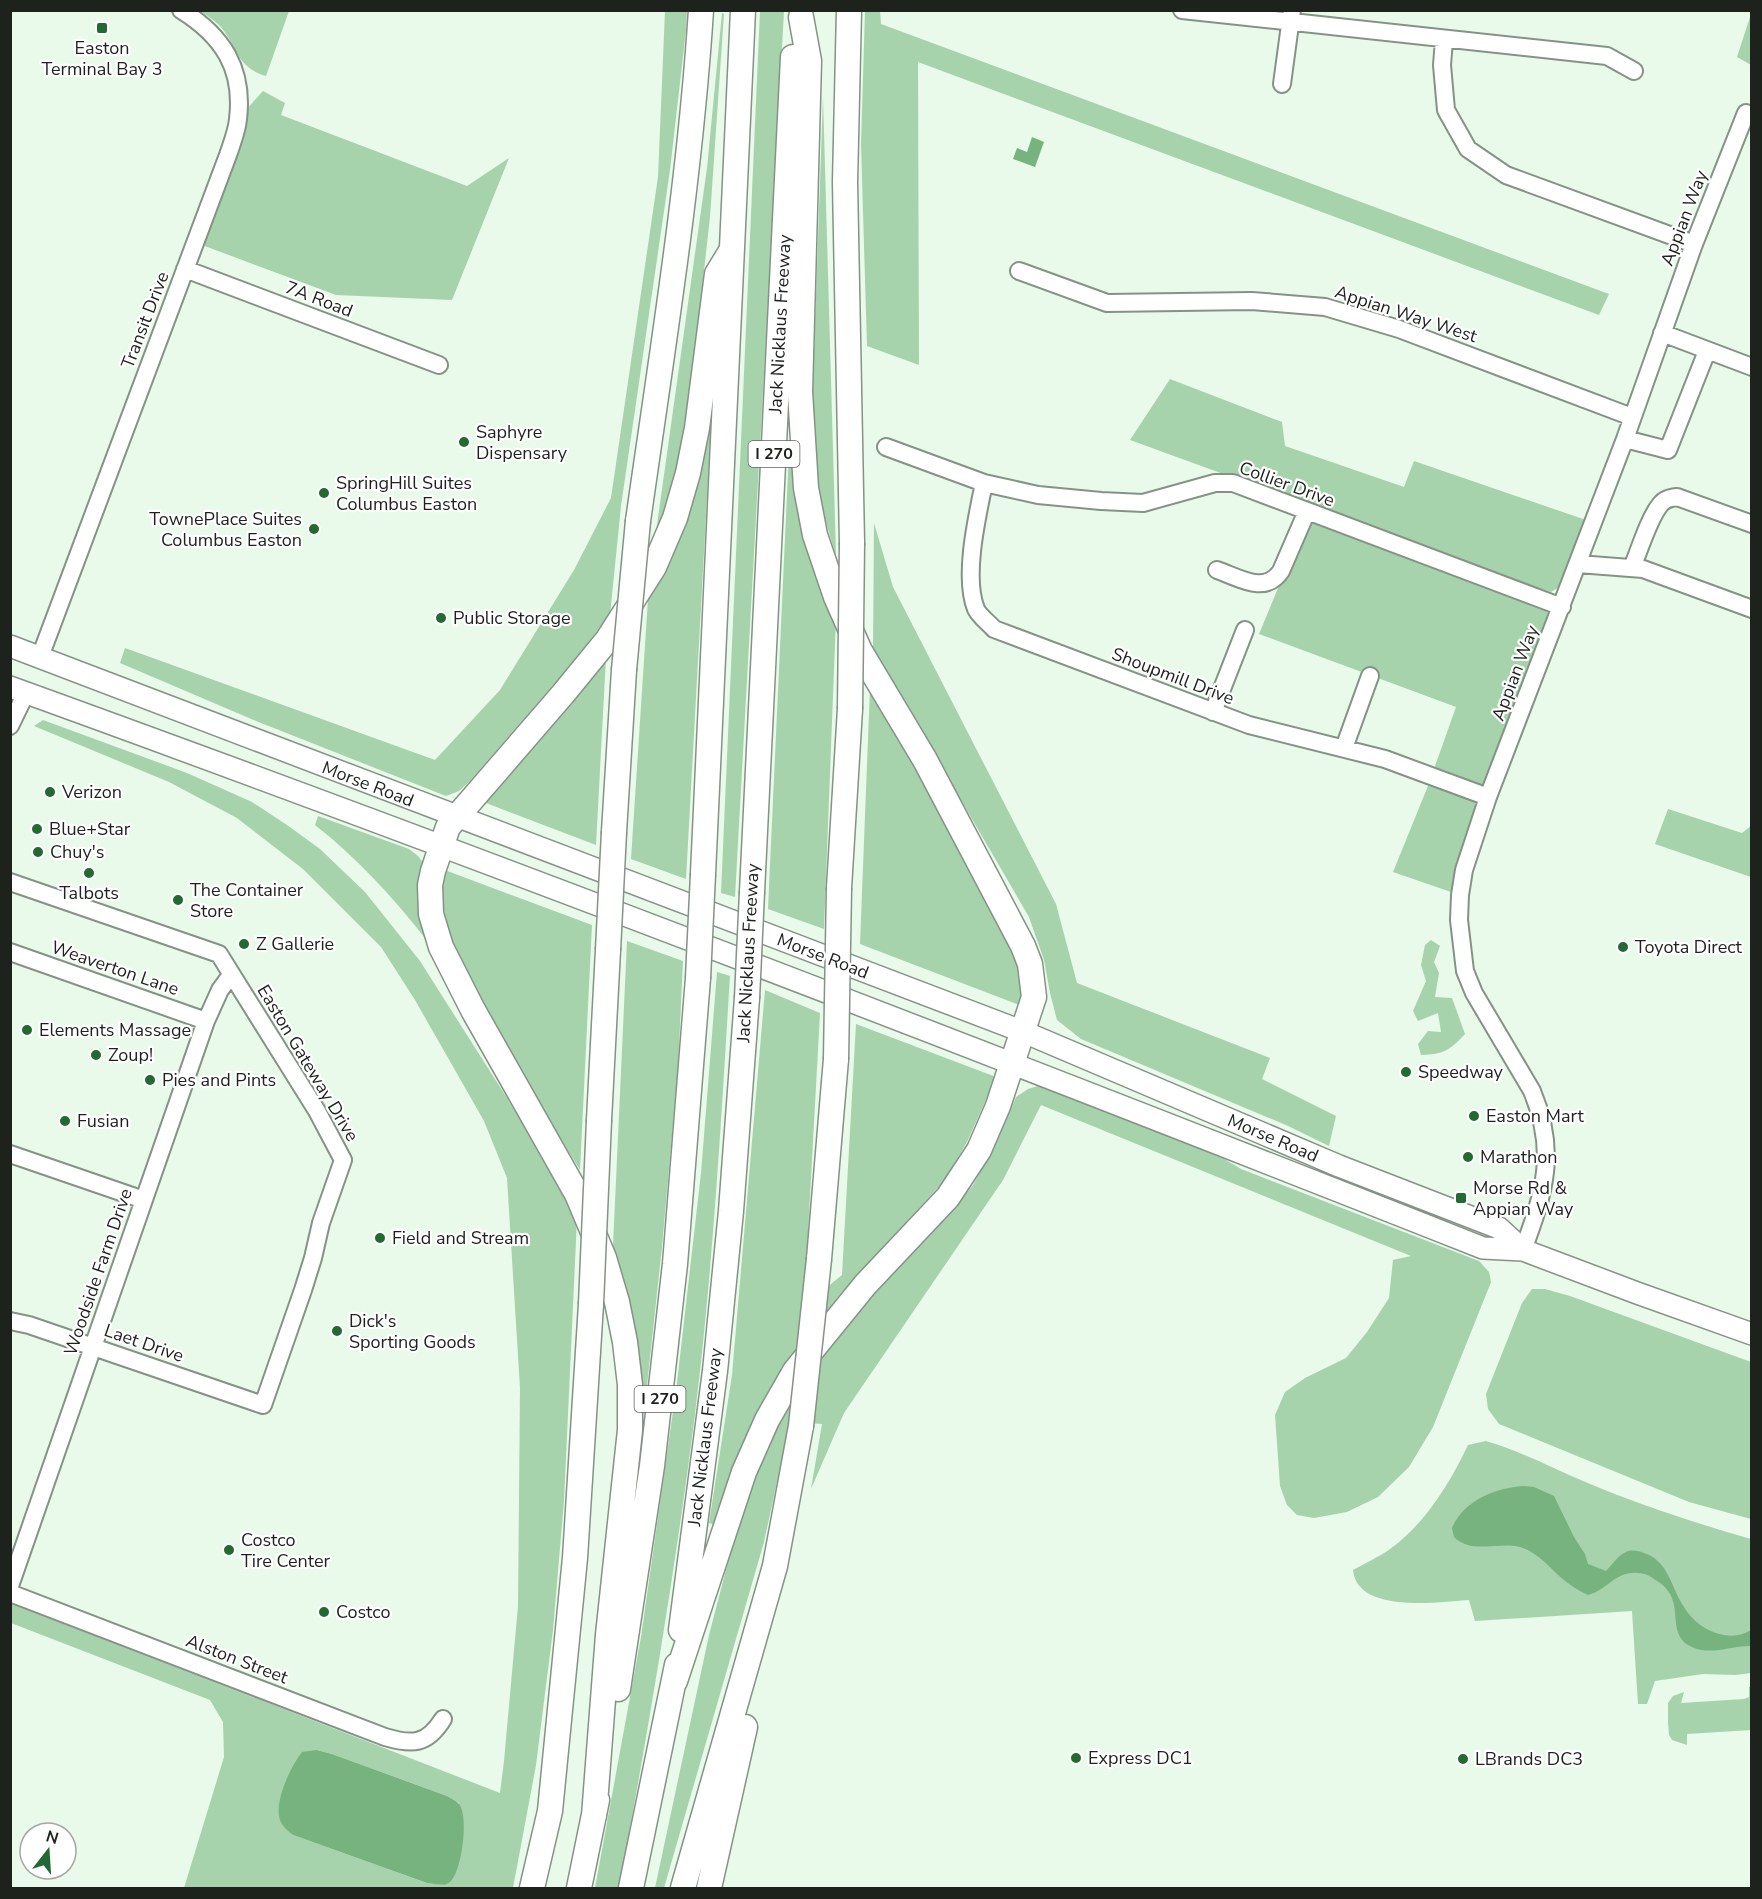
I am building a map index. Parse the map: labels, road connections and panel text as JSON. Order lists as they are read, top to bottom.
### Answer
{
  "streets": {
    "highway": ["Jack Nicklaus Freeway", "I 270"],
    "main road": ["Morse Road"],
    "street": [
      "Appian Way",
      "7A Road",
      "Appian Way West",
      "Transit Drive",
      "Collier Drive",
      "Shoupmill Drive",
      "Weaverton Lane",
      "Easton Gateway Drive",
      "Woodside Farm Drive",
      "Laet Drive",
      "Alston Street"
    ]
  },
  "crossings": [
    ["Appian Way", "Appian Way West"],
    ["Appian Way", "Collier Drive"],
    ["Appian Way", "Shoupmill Drive"],
    ["Appian Way", "Morse Road"],
    ["7A Road", "Transit Drive"],
    ["Transit Drive", "Morse Road"],
    ["Collier Drive", "Shoupmill Drive"],
    ["Weaverton Lane", "Woodside Farm Drive"],
    ["Easton Gateway Drive", "Woodside Farm Drive"],
    ["Easton Gateway Drive", "Laet Drive"],
    ["Woodside Farm Drive", "Laet Drive"]
  ],
  "places": {
    "transit": ["Easton Terminal Bay 3", "Morse Rd & Appian Way"],
    "other": [
      "Saphyre Dispensary",
      "SpringHill Suites Columbus Easton",
      "TownePlace Suites Columbus Easton",
      "Public Storage",
      "Verizon",
      "Blue+Star",
      "Chuy's",
      "Talbots",
      "The Container Store",
      "Z Gallerie",
      "Toyota Direct",
      "Elements Massage",
      "Zoup!",
      "Speedway",
      "Pies and Pints",
      "Easton Mart",
      "Fusian",
      "Marathon",
      "Field and Stream",
      "Dick's Sporting Goods",
      "Costco Tire Center",
      "Costco",
      "Express DC1",
      "LBrands DC3"
    ]
  },
  "north": "top"
}
